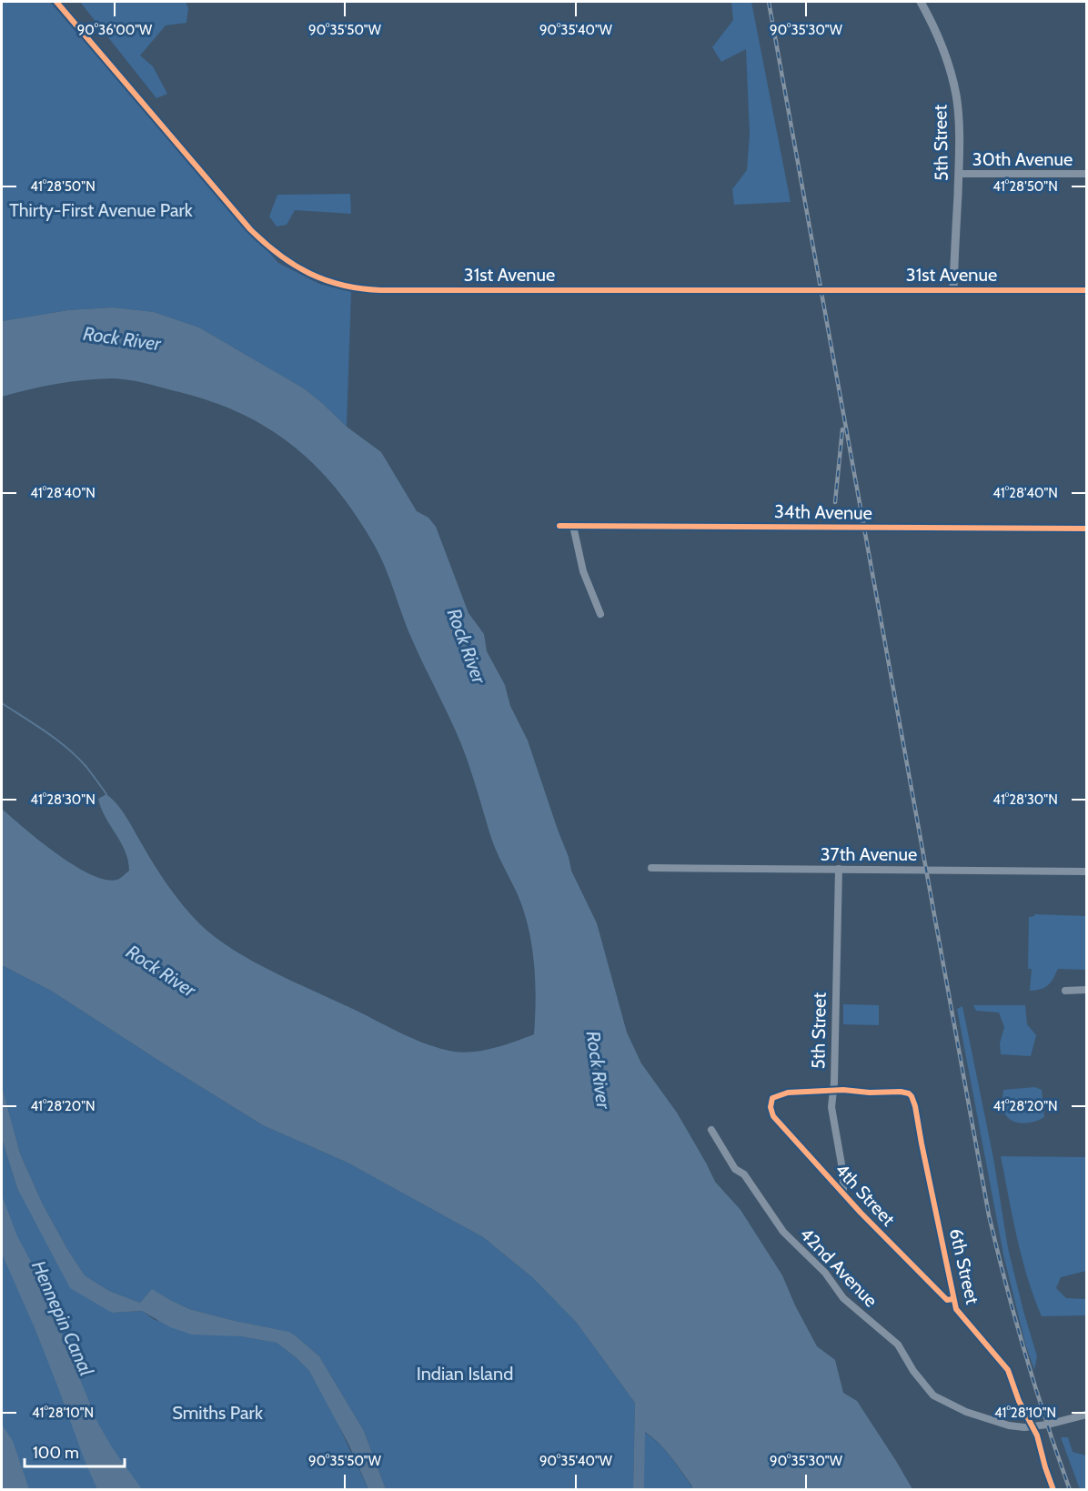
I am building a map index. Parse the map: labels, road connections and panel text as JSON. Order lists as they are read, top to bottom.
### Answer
{
  "streets": {
    "street": [
      "5th Street",
      "30th Avenue",
      "31st Avenue",
      "34th Avenue",
      "37th Avenue",
      "4th Street",
      "6th Street",
      "42nd Avenue"
    ]
  },
  "crossings": [
    ["5th Street", "30th Avenue"],
    ["5th Street", "31st Avenue"],
    ["5th Street", "37th Avenue"],
    ["5th Street", "4th Street"],
    ["5th Street", "6th Street"],
    ["4th Street", "6th Street"],
    ["6th Street", "42nd Avenue"]
  ],
  "water": ["Rock River", "Hennepin Canal"],
  "parks": ["Thirty-First Avenue Park", "Indian Island", "Smiths Park"],
  "scale_bar": "100 m",
  "coordinates": [
    "90°36'00\"W",
    "90°35'50\"W",
    "90°35'40\"W",
    "90°35'30\"W",
    "41°28'50\"N",
    "41°28'40\"N",
    "41°28'30\"N",
    "41°28'20\"N",
    "41°28'10\"N"
  ]
}
